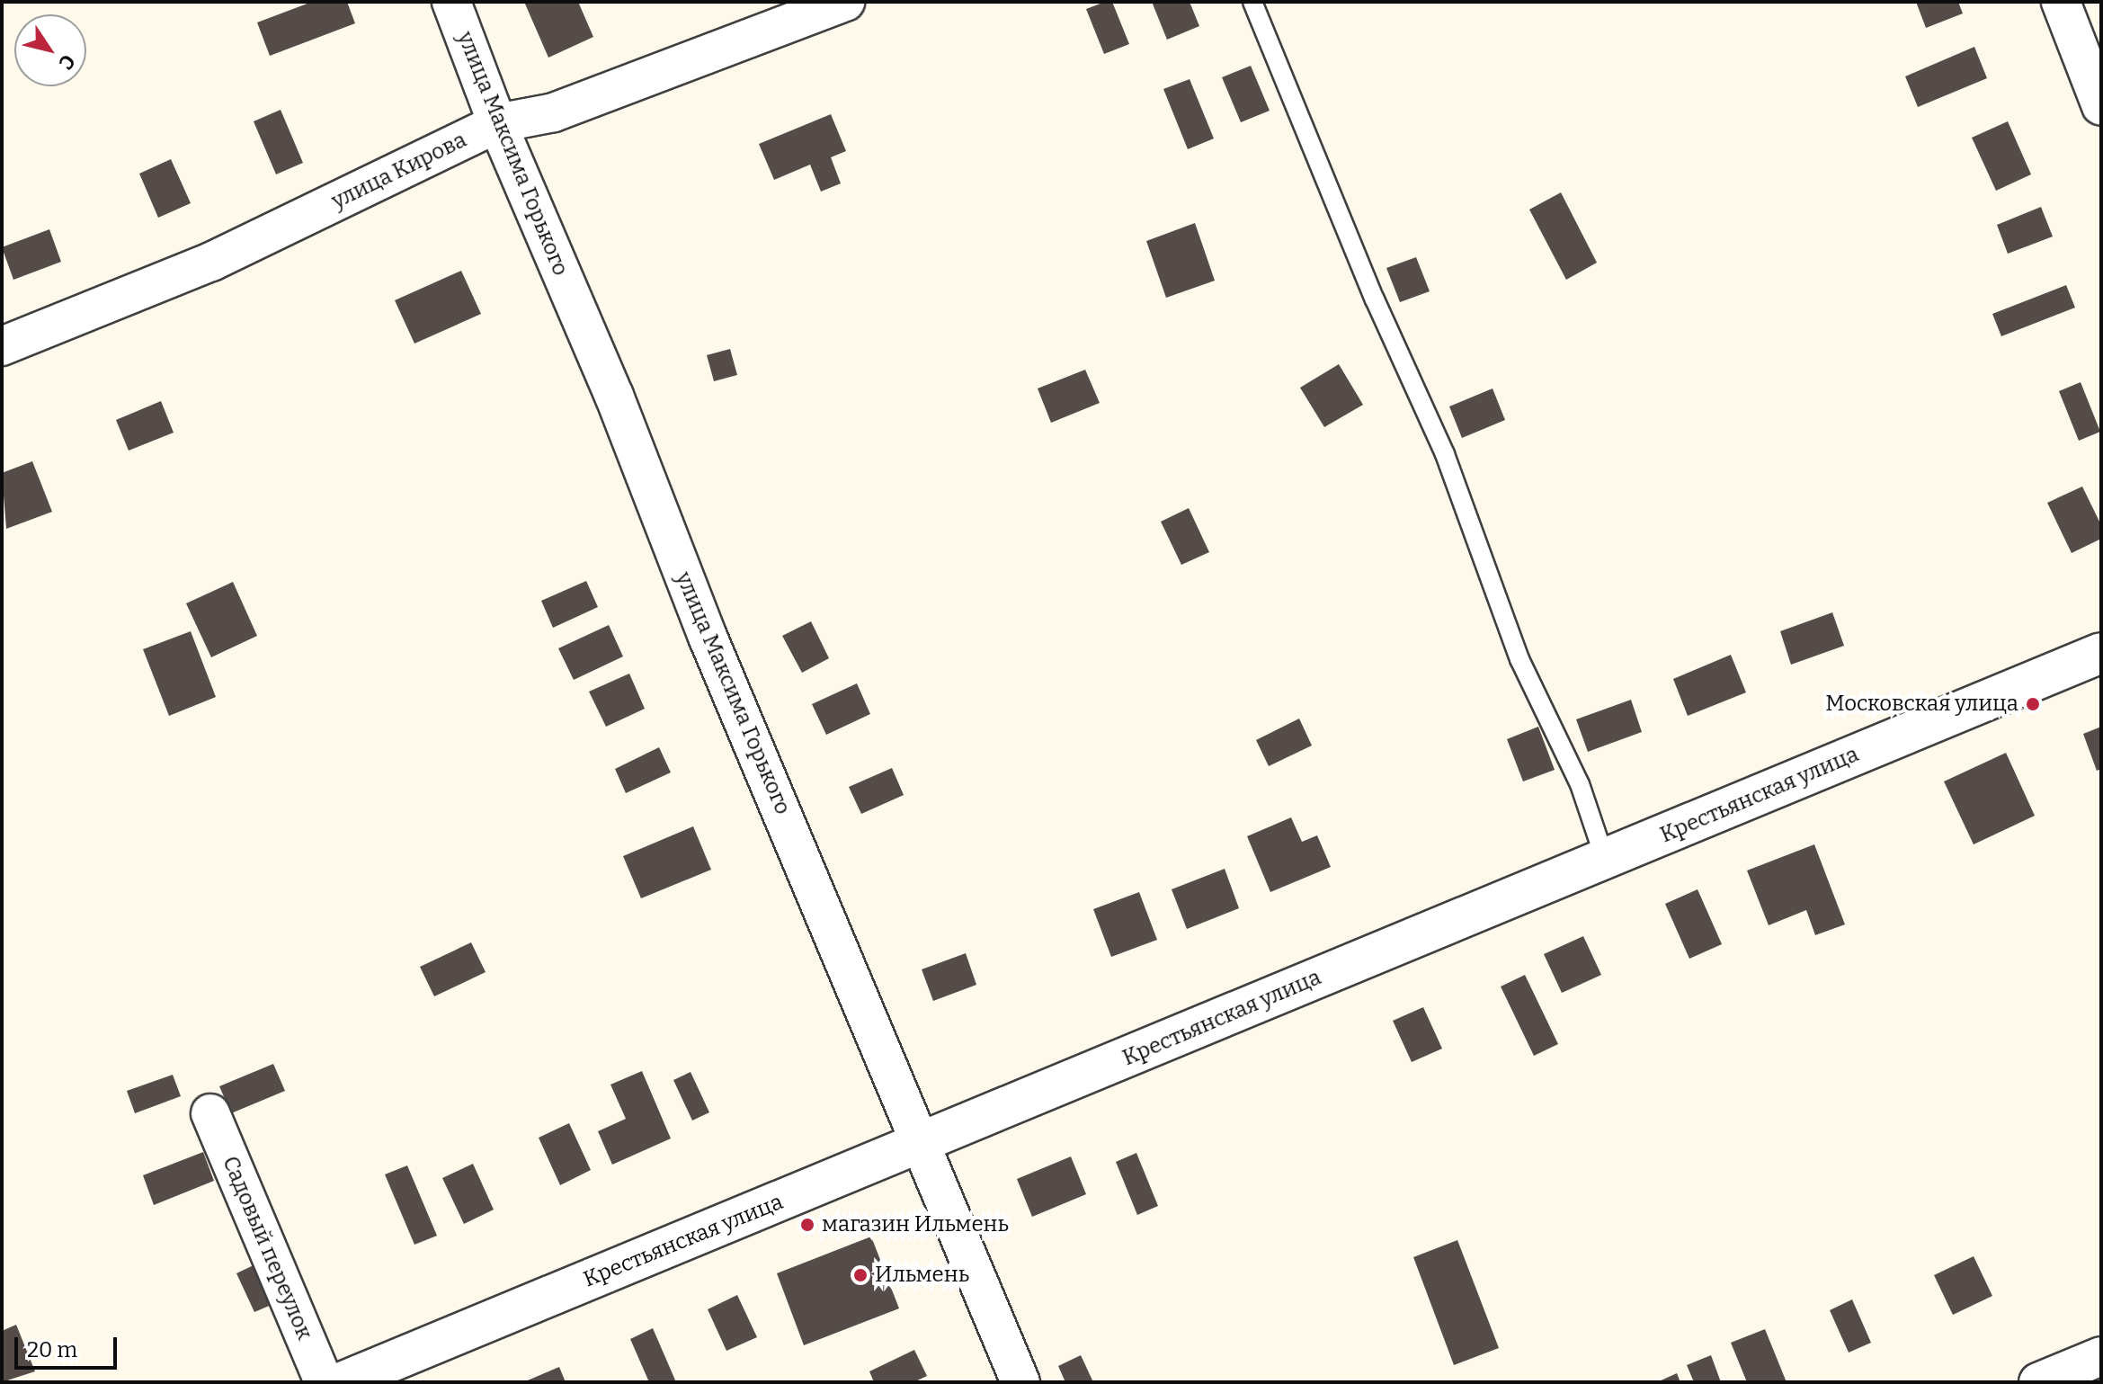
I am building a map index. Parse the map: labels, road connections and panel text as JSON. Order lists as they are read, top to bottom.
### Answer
{
  "streets": {
    "street": [
      "улица Максима Горького",
      "улица Кирова",
      "Крестьянская улица",
      "Садовый переулок"
    ]
  },
  "crossings": [
    ["улица Максима Горького", "улица Кирова"],
    ["улица Максима Горького", "Крестьянская улица"]
  ],
  "places": ["Московская улица", "магазин Ильмень", "Ильмень"],
  "scale_bar": "20 m",
  "north": "bottom right"
}
